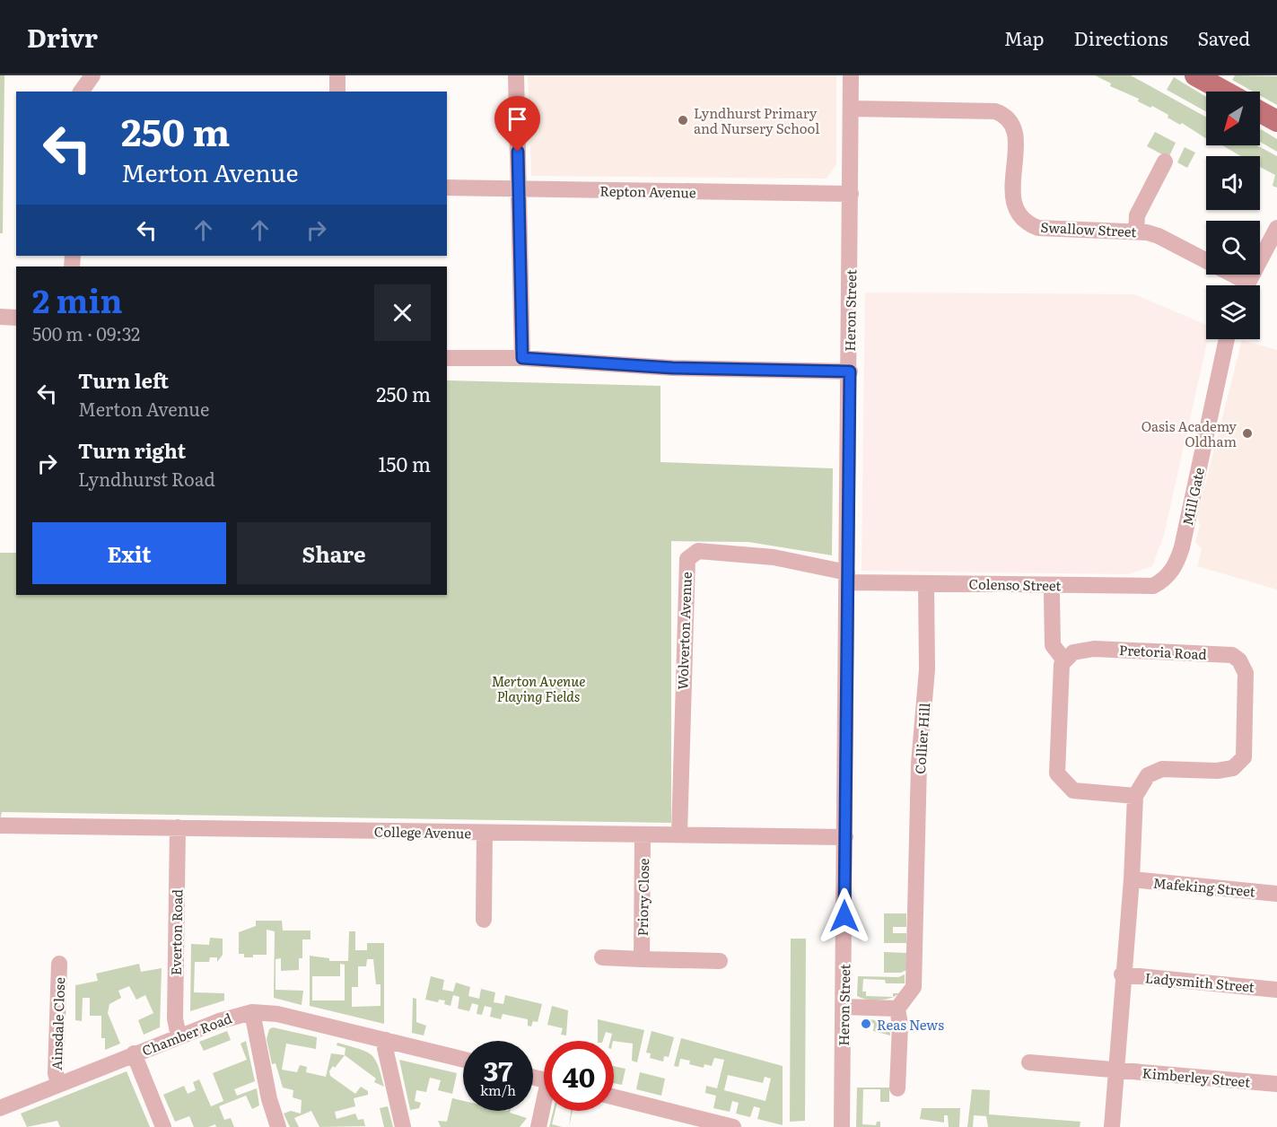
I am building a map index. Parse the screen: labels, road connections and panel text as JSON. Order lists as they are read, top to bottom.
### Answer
{
  "streets": {
    "street": [
      "Repton Avenue",
      "Swallow Street",
      "Heron Street",
      "Mill Gate",
      "Colenso Street",
      "Wolverton Avenue",
      "Pretoria Road",
      "Collier Hill",
      "College Avenue",
      "Mafeking Street",
      "Priory Close",
      "Everton Road",
      "Ladysmith Street",
      "Ainsdale Close",
      "Chamber Road",
      "Kimberley Street"
    ]
  },
  "crossings": [
    ["Repton Avenue", "Heron Street"],
    ["Swallow Street", "Heron Street"],
    ["Heron Street", "Colenso Street"],
    ["Heron Street", "Wolverton Avenue"],
    ["Heron Street", "College Avenue"],
    ["Mill Gate", "Colenso Street"],
    ["Colenso Street", "Wolverton Avenue"],
    ["Colenso Street", "Collier Hill"],
    ["Wolverton Avenue", "College Avenue"],
    ["College Avenue", "Priory Close"],
    ["College Avenue", "Everton Road"],
    ["Everton Road", "Chamber Road"],
    ["Ainsdale Close", "Chamber Road"]
  ],
  "parks": ["Merton Avenue Playing Fields"],
  "places": ["Lyndhurst Primary and Nursery School", "Oasis Academy Oldham", "Reas News"],
  "north": "bottom left",
  "page": {
    "header": "Drivr",
    "nav": ["Map", "Directions", "Saved"],
    "turn": ["250 m", "Merton Avenue"],
    "heading": ["2 min", "500 m · 09:32"],
    "list": [
      {
        "name": "Turn left",
        "note": "Merton Avenue",
        "value": "250 m"
      },
      {
        "name": "Turn right",
        "note": "Lyndhurst Road",
        "value": "150 m"
      }
    ],
    "buttons": ["Exit", "Share"],
    "speed": "37 km/h",
    "limit": "40"
  }
}
